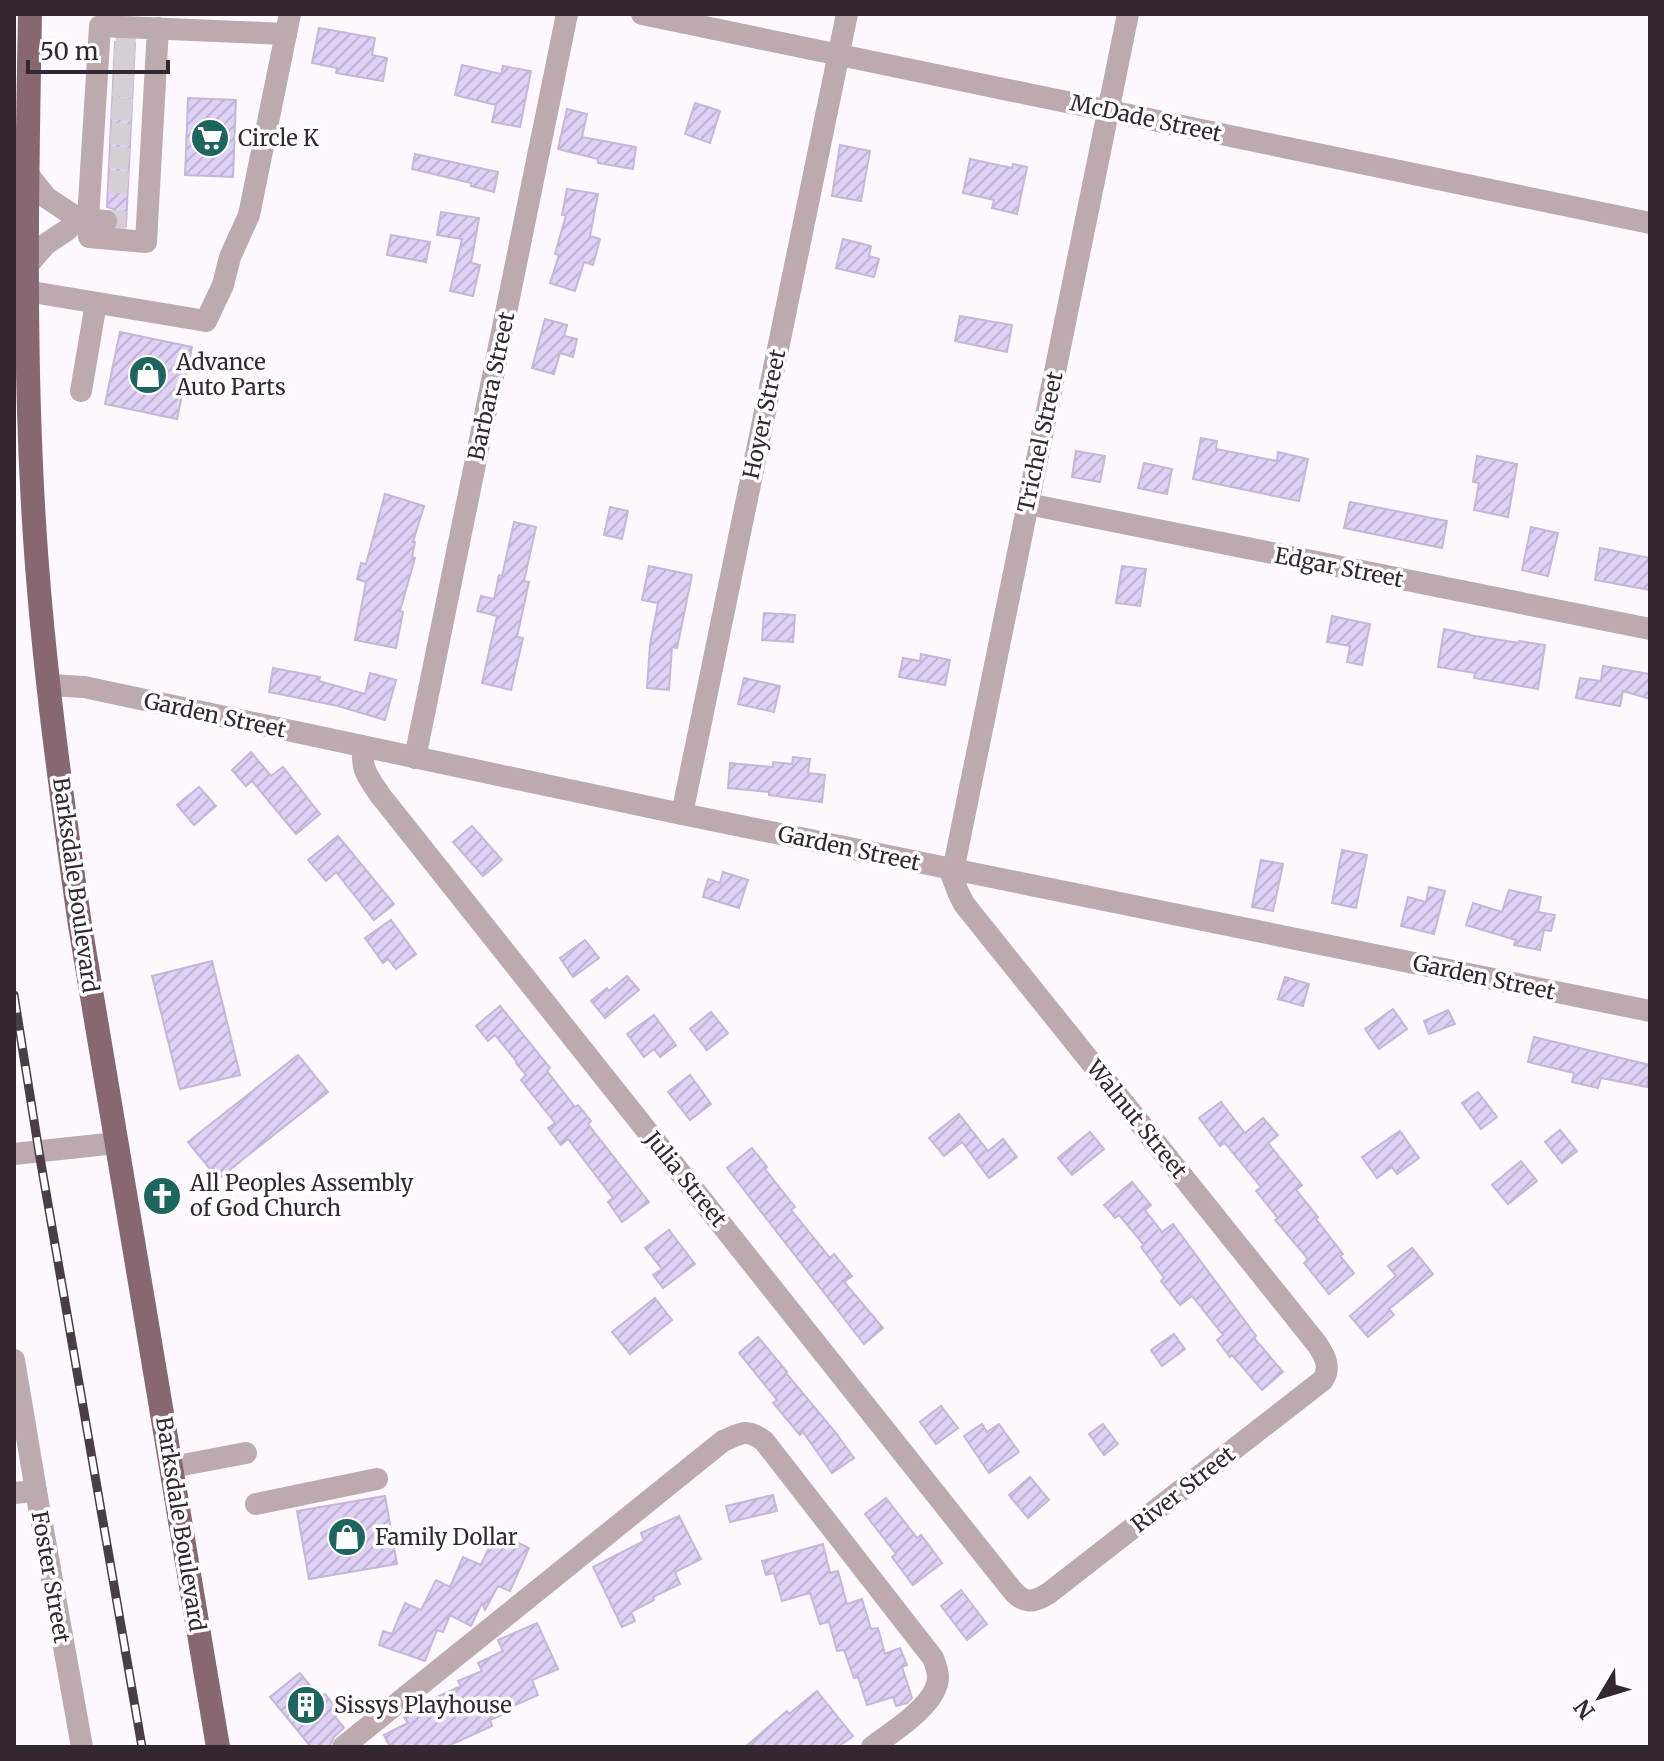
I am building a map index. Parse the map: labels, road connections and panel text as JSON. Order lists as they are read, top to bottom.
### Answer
{
  "streets": {
    "main road": ["Barksdale Boulevard"],
    "street": [
      "McDade Street",
      "Barbara Street",
      "Hoyer Street",
      "Trichel Street",
      "Edgar Street",
      "Garden Street",
      "Walnut Street",
      "Julia Street",
      "River Street",
      "Foster Street"
    ]
  },
  "crossings": [
    ["McDade Street", "Hoyer Street"],
    ["McDade Street", "Trichel Street"],
    ["Barbara Street", "Garden Street"],
    ["Hoyer Street", "Garden Street"],
    ["Trichel Street", "Edgar Street"],
    ["Trichel Street", "Garden Street"],
    ["Trichel Street", "Walnut Street"],
    ["Garden Street", "Barksdale Boulevard"],
    ["Garden Street", "Walnut Street"],
    ["Garden Street", "Julia Street"],
    ["Walnut Street", "River Street"],
    ["Julia Street", "River Street"]
  ],
  "places": {
    "supermarket": ["Circle K"],
    "shop": ["Advance Auto Parts", "Family Dollar"],
    "church": ["All Peoples Assembly of God Church"],
    "building": ["Sissys Playhouse"]
  },
  "scale_bar": "50 m",
  "north": "bottom left"
}
